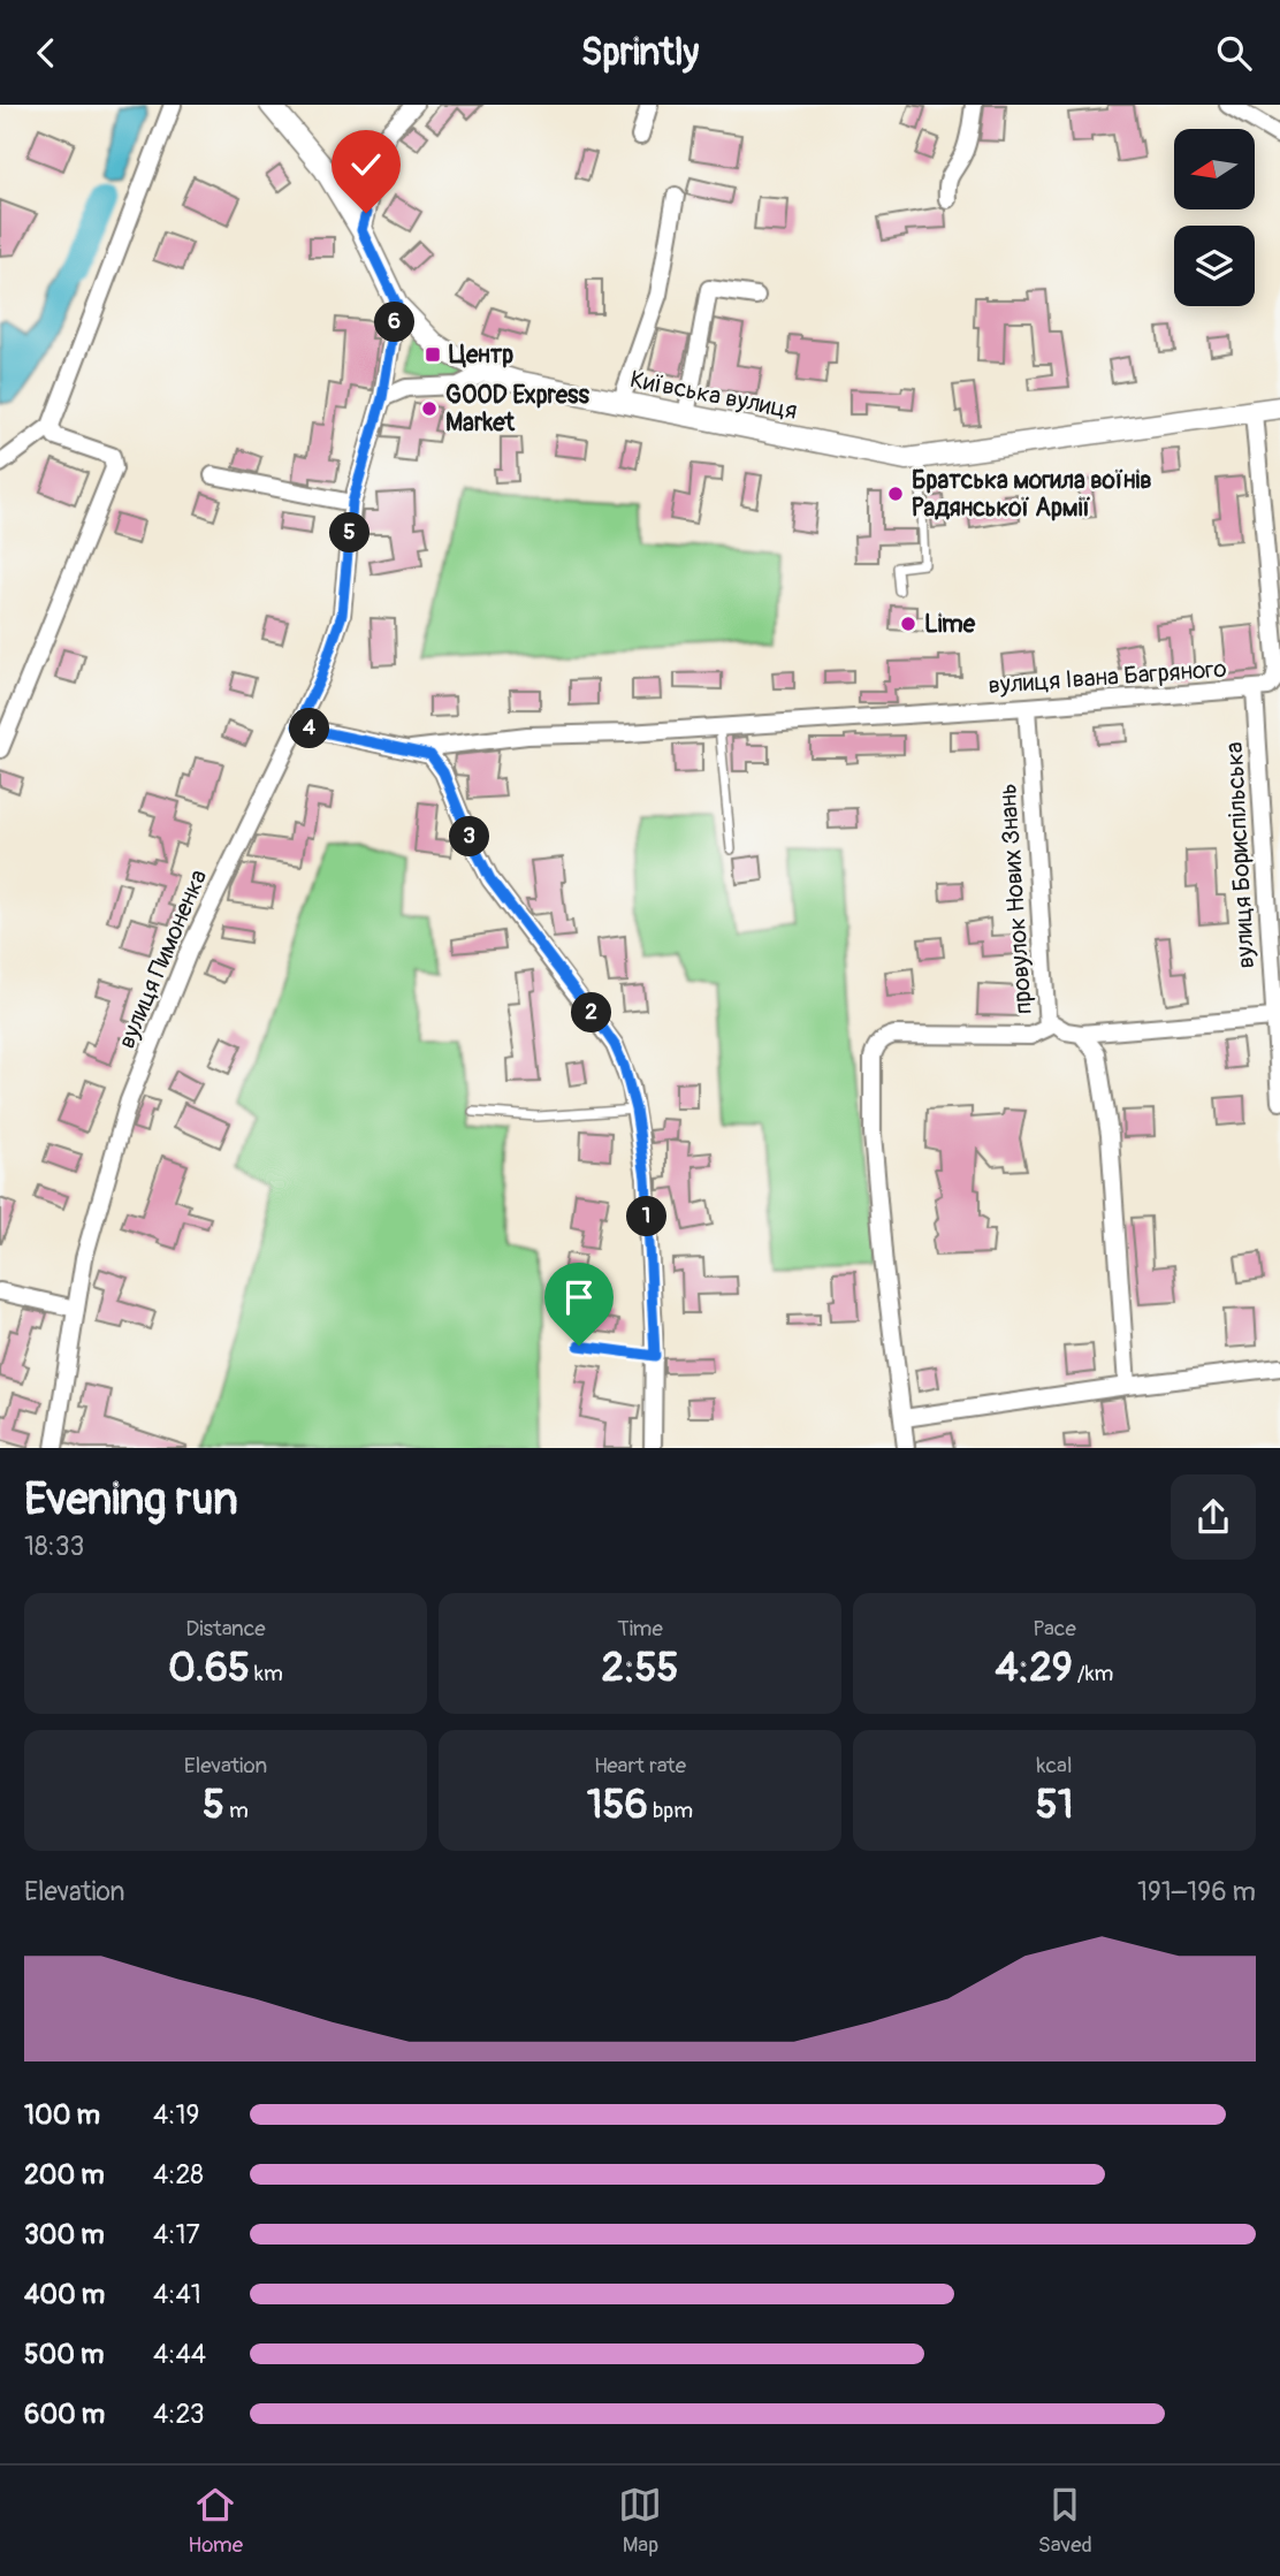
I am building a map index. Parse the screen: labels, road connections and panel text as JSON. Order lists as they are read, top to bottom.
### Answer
{
  "streets": {
    "street": [
      "Київська вулиця",
      "вулиця Івана Багряного",
      "вулиця Бориспільська",
      "провулок Нових Знань",
      "вулиця Пимоненка"
    ]
  },
  "crossings": [
    ["Київська вулиця", "вулиця Івана Багряного"],
    ["Київська вулиця", "вулиця Пимоненка"],
    ["вулиця Івана Багряного", "вулиця Бориспільська"],
    ["вулиця Івана Багряного", "провулок Нових Знань"]
  ],
  "places": {
    "transit": ["Центр"],
    "other": ["GOOD Express Market", "Братська могила воїнів Радянської Армії", "Lime"]
  },
  "north": "left",
  "page": {
    "header": "Sprintly",
    "pins": [
      "6",
      "5",
      "4",
      "3",
      "2",
      "1"
    ],
    "heading": ["Evening run", "18:33"],
    "stats": [
      ["Distance", "0.65 km"],
      ["Time", "2:55"],
      ["Pace", "4:29 /km"],
      ["Elevation", "5 m"],
      ["Heart rate", "156 bpm"],
      ["kcal", "51"]
    ],
    "chart": ["Elevation", "191–196 m"],
    "list": [
      {
        "name": "100 m",
        "note": "4:19"
      },
      {
        "name": "200 m",
        "note": "4:28"
      },
      {
        "name": "300 m",
        "note": "4:17"
      },
      {
        "name": "400 m",
        "note": "4:41"
      },
      {
        "name": "500 m",
        "note": "4:44"
      },
      {
        "name": "600 m",
        "note": "4:23"
      }
    ],
    "tabs": ["Home", "Map", "Saved"]
  }
}
